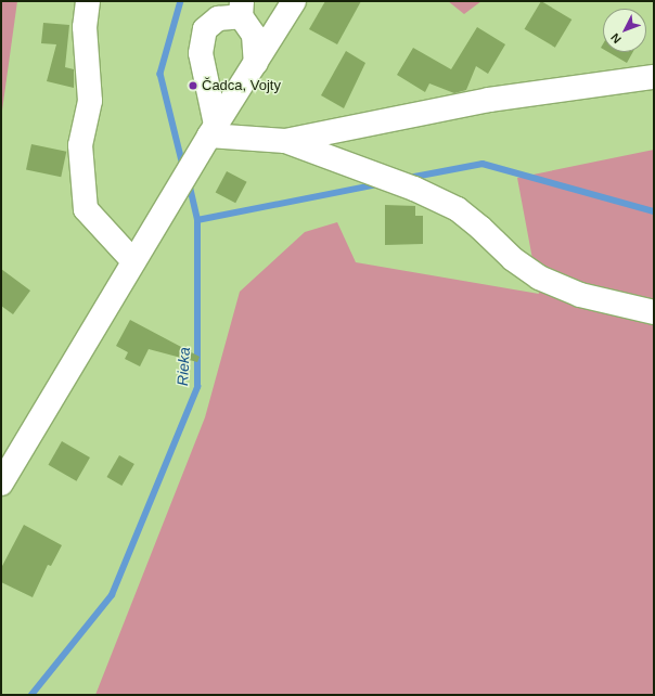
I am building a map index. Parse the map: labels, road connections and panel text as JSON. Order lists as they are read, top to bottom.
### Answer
{
  "water": ["Rieka"],
  "places": ["Čadca, Vojty"],
  "north": "bottom left"
}
